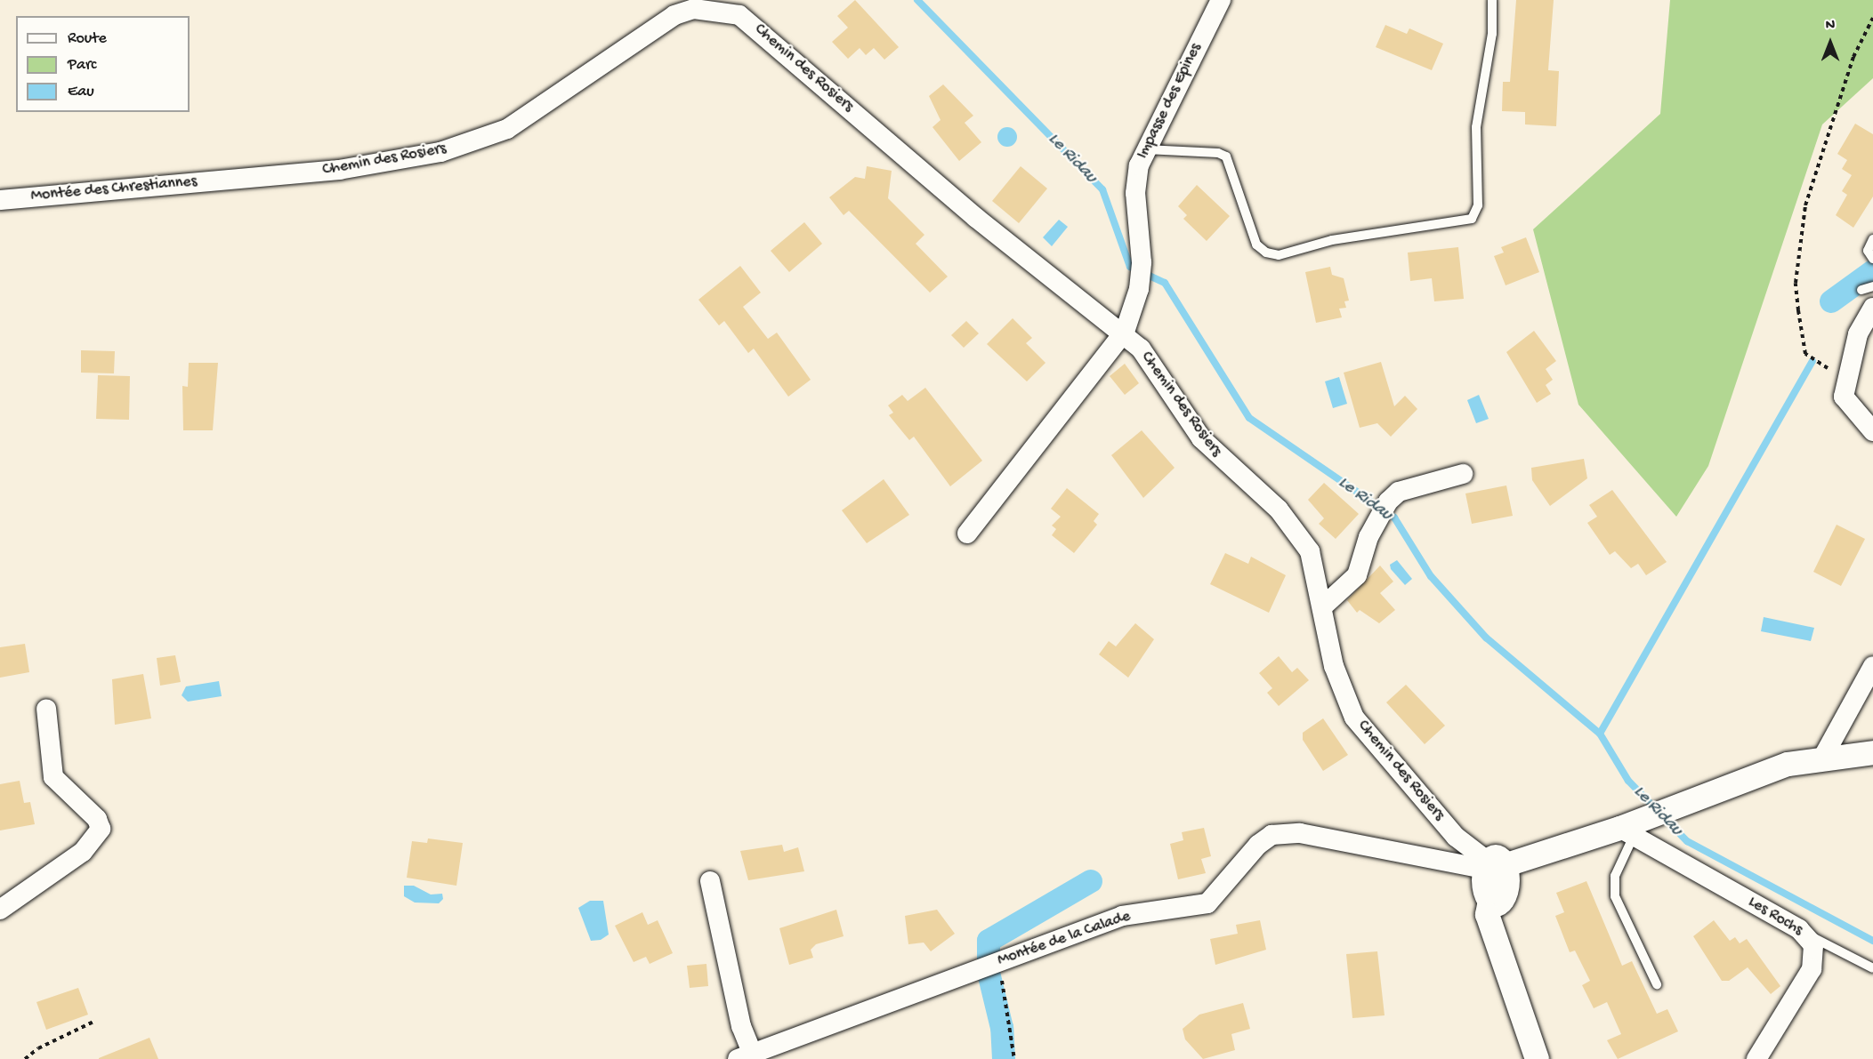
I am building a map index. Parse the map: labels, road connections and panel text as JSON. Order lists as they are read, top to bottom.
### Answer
{
  "streets": {
    "street": [
      "Chemin des Rosiers",
      "Impasse des Epines",
      "Montée des Chrestiannes",
      "Les Rochs",
      "Montée de la Calade"
    ]
  },
  "crossings": [
    ["Chemin des Rosiers", "Impasse des Epines"],
    ["Chemin des Rosiers", "Montée des Chrestiannes"],
    ["Chemin des Rosiers", "Montée de la Calade"]
  ],
  "water": ["Le Ridau"],
  "legend": ["Route", "Parc", "Eau"],
  "north": "top"
}
